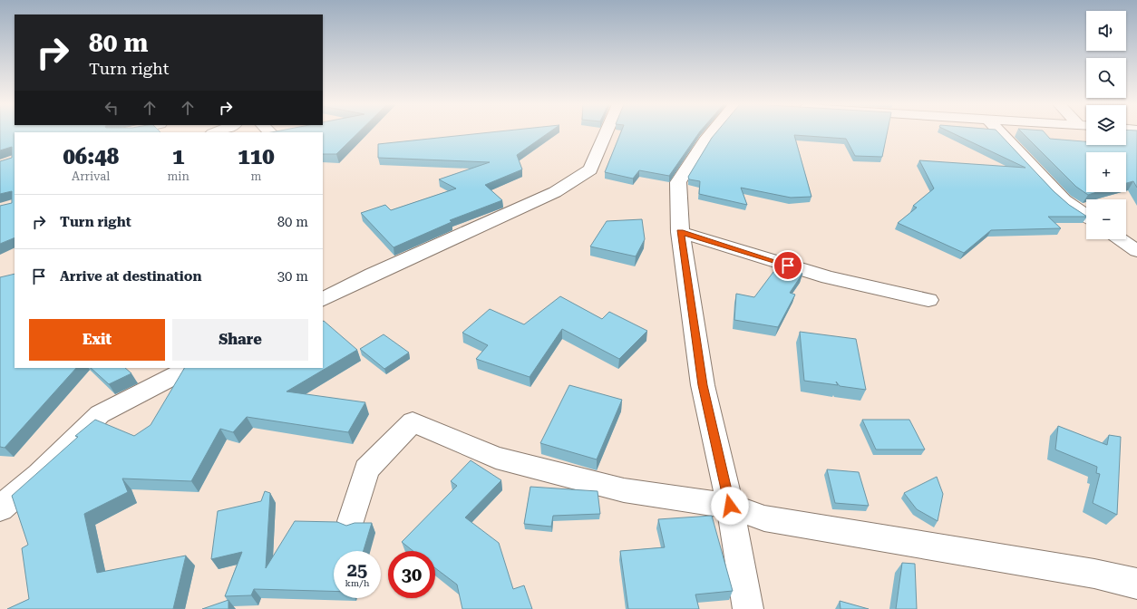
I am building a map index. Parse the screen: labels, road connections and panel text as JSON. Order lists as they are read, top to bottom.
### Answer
{
  "page": {
    "map_buttons": ["+", "−"],
    "turn": ["80 m", "Turn right"],
    "eta": [
      "06:48",
      "Arrival",
      "1",
      "min",
      "110",
      "m"
    ],
    "list": [
      {
        "name": "Turn right",
        "value": "80 m"
      },
      {
        "name": "Arrive at destination",
        "value": "30 m"
      }
    ],
    "buttons": ["Exit", "Share"],
    "speed": "25 km/h",
    "limit": "30"
  }
}
